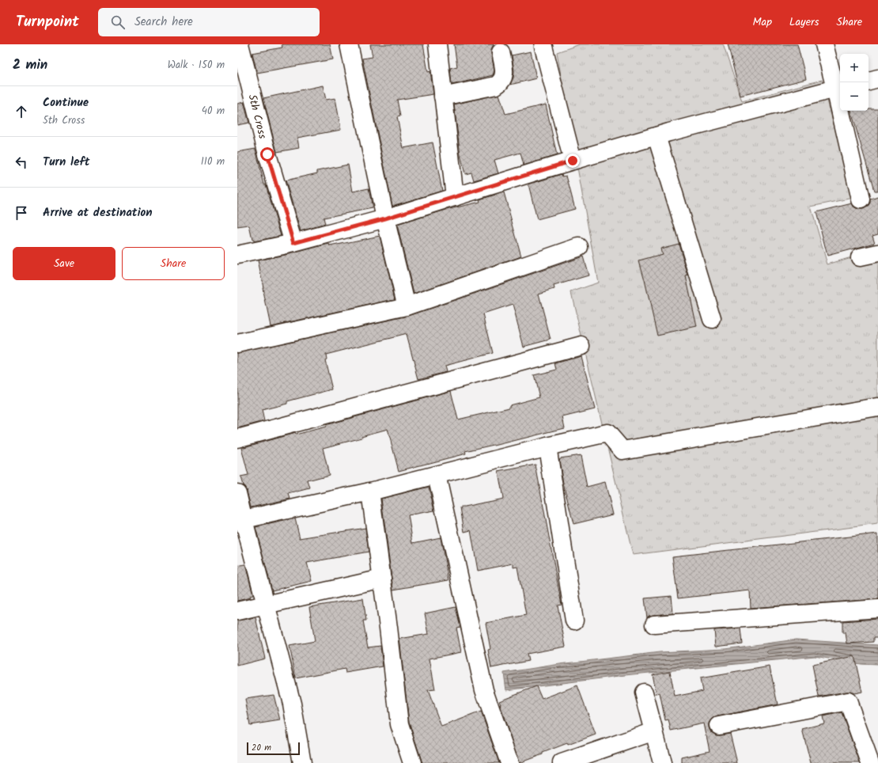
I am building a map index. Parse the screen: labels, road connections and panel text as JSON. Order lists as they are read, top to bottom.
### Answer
{
  "streets": {
    "street": ["5th Cross"]
  },
  "scale_bar": "20 m",
  "page": {
    "header": "Turnpoint",
    "search": "Search here",
    "nav": ["Map", "Layers", "Share"],
    "heading": ["2 min", "Walk · 150 m"],
    "map_buttons": ["+", "−"],
    "list": [
      ["Continue", "5th Cross", "40 m"],
      ["Turn left", "110 m"],
      "Arrive at destination"
    ],
    "buttons": ["Save", "Share"],
    "scale": "20 m"
  }
}
